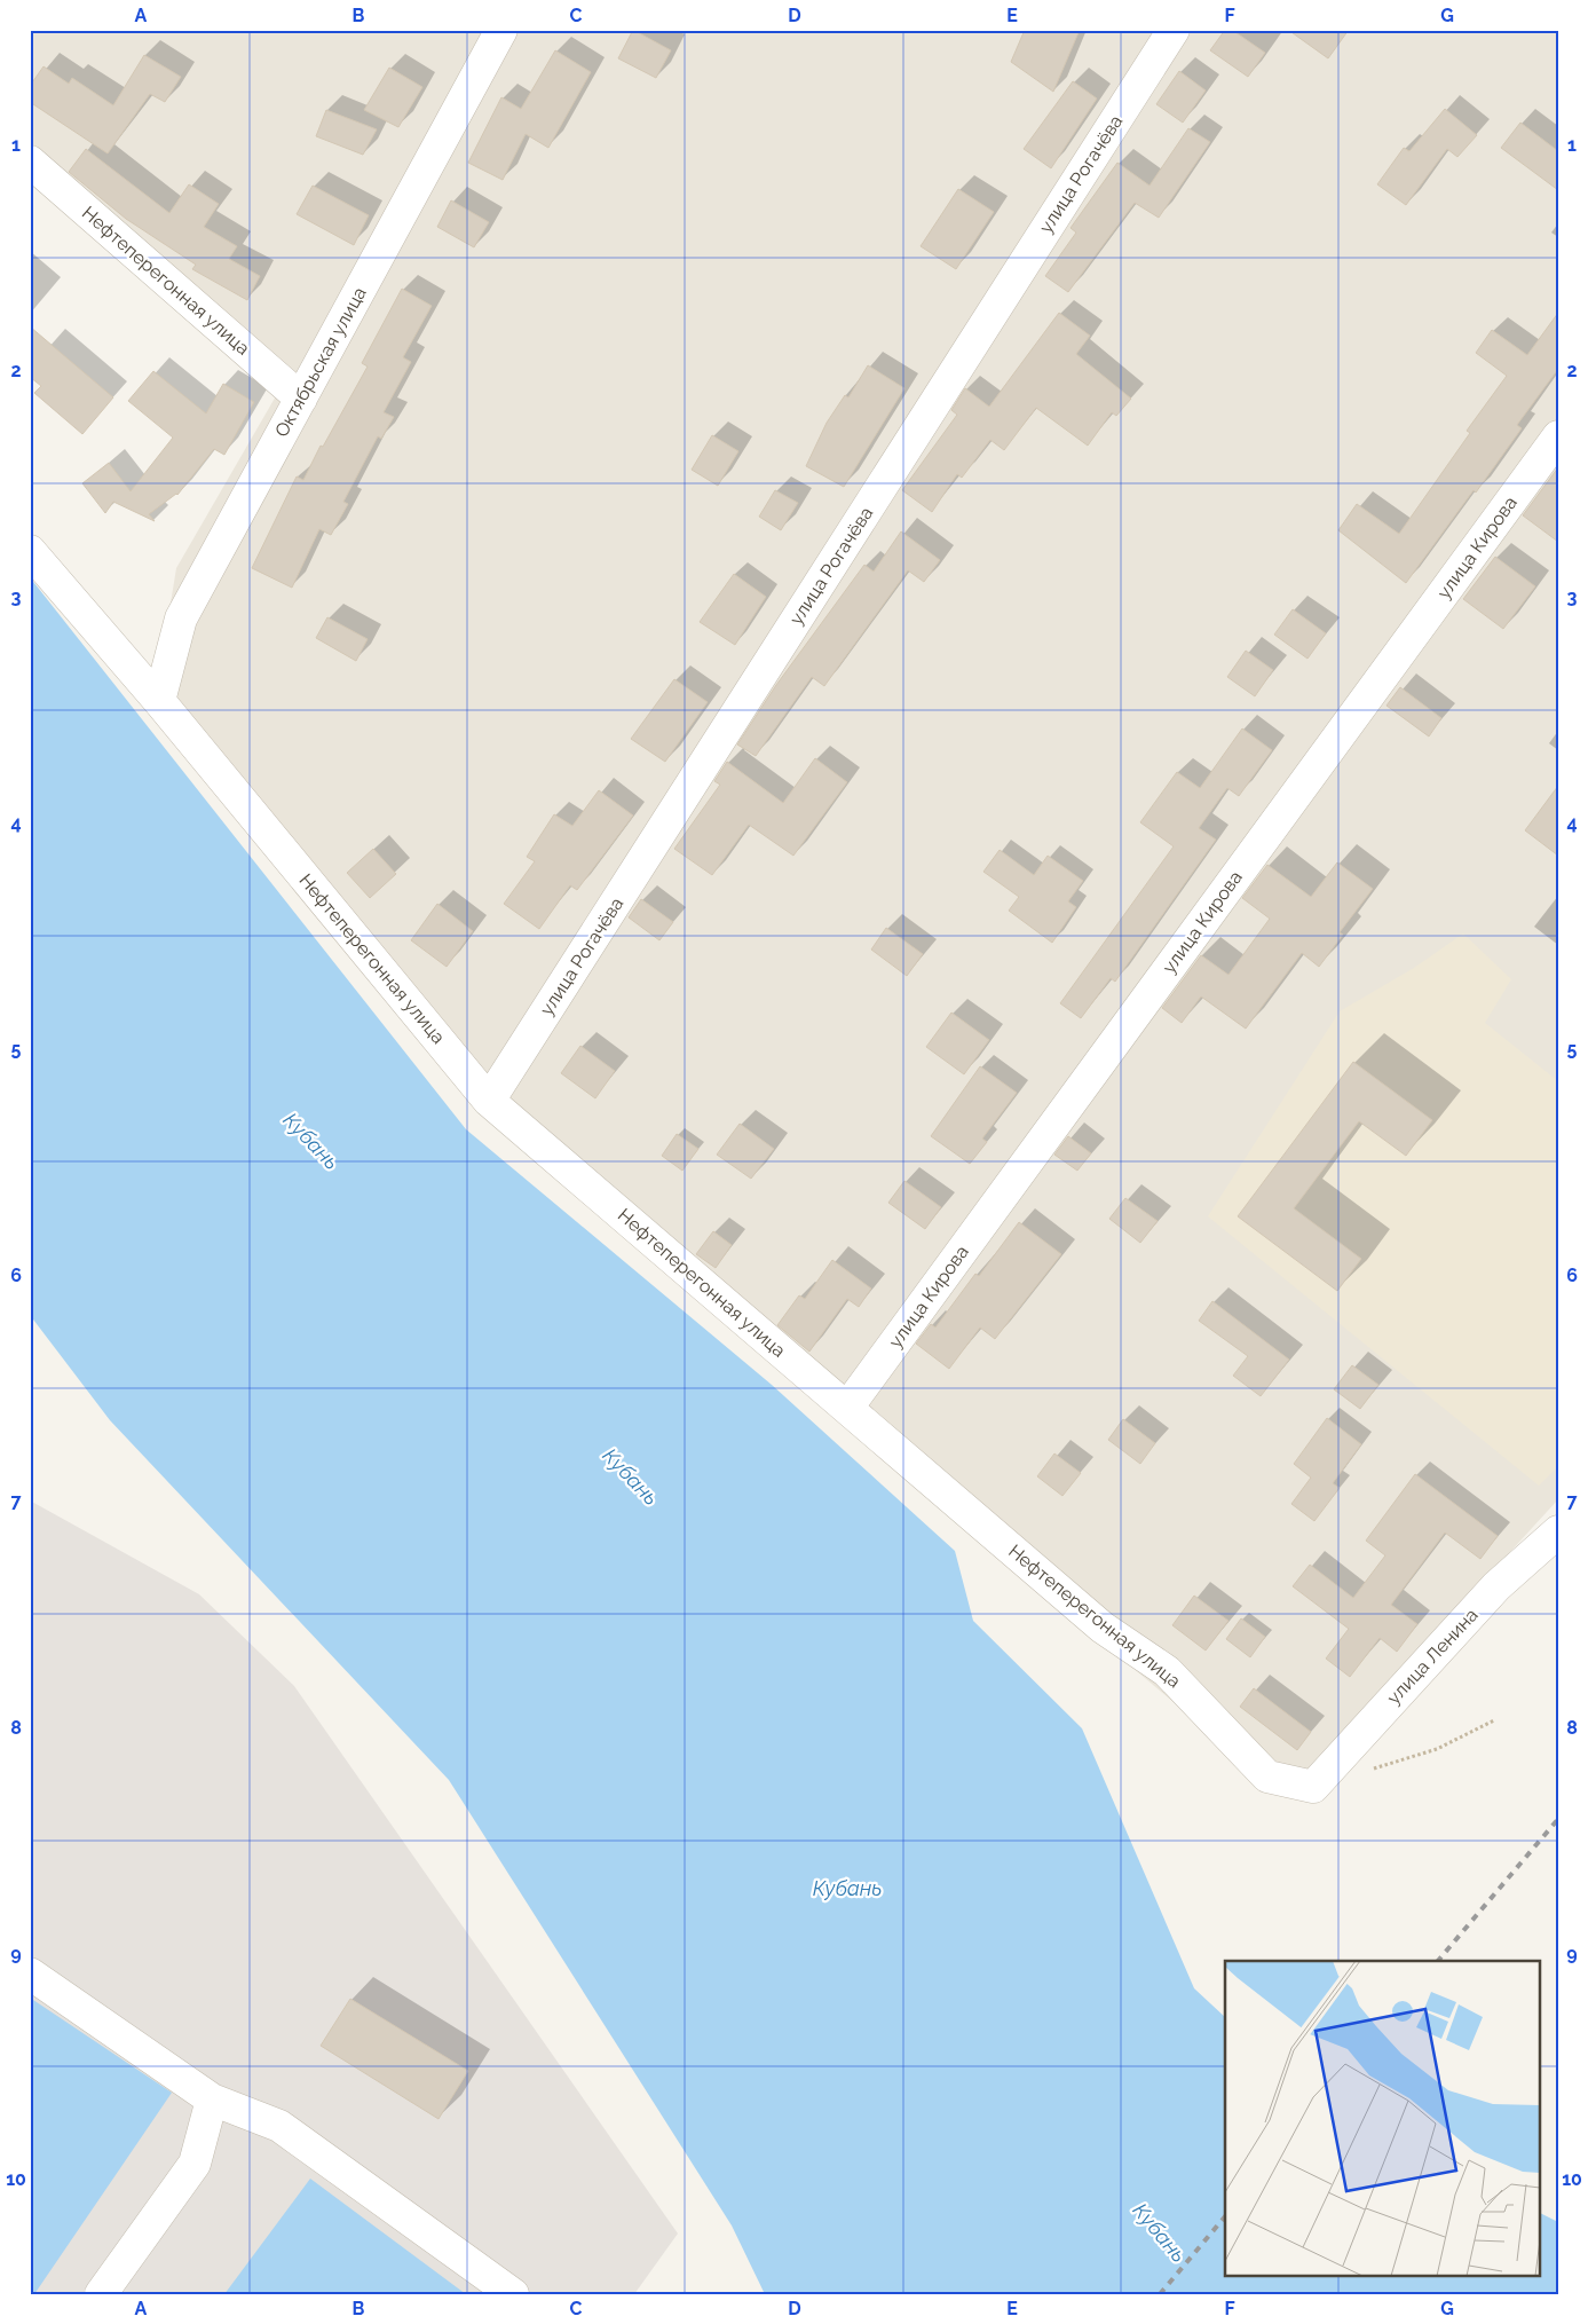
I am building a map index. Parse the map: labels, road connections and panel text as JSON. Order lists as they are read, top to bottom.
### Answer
{
  "streets": {
    "street": [
      "улица Рогачёва",
      "Нефтеперегонная улица",
      "Октябрьская улица",
      "улица Кирова",
      "улица Ленина"
    ]
  },
  "crossings": [
    ["улица Рогачёва", "Нефтеперегонная улица"],
    ["Нефтеперегонная улица", "Октябрьская улица"],
    ["Нефтеперегонная улица", "улица Кирова"],
    ["Нефтеперегонная улица", "улица Ленина"]
  ],
  "water": ["Кубань"],
  "grid": {
    "columns": [
      "A",
      "B",
      "C",
      "D",
      "E",
      "F",
      "G"
    ],
    "rows": [
      "1",
      "2",
      "3",
      "4",
      "5",
      "6",
      "7",
      "8",
      "9",
      "10"
    ]
  }
}
